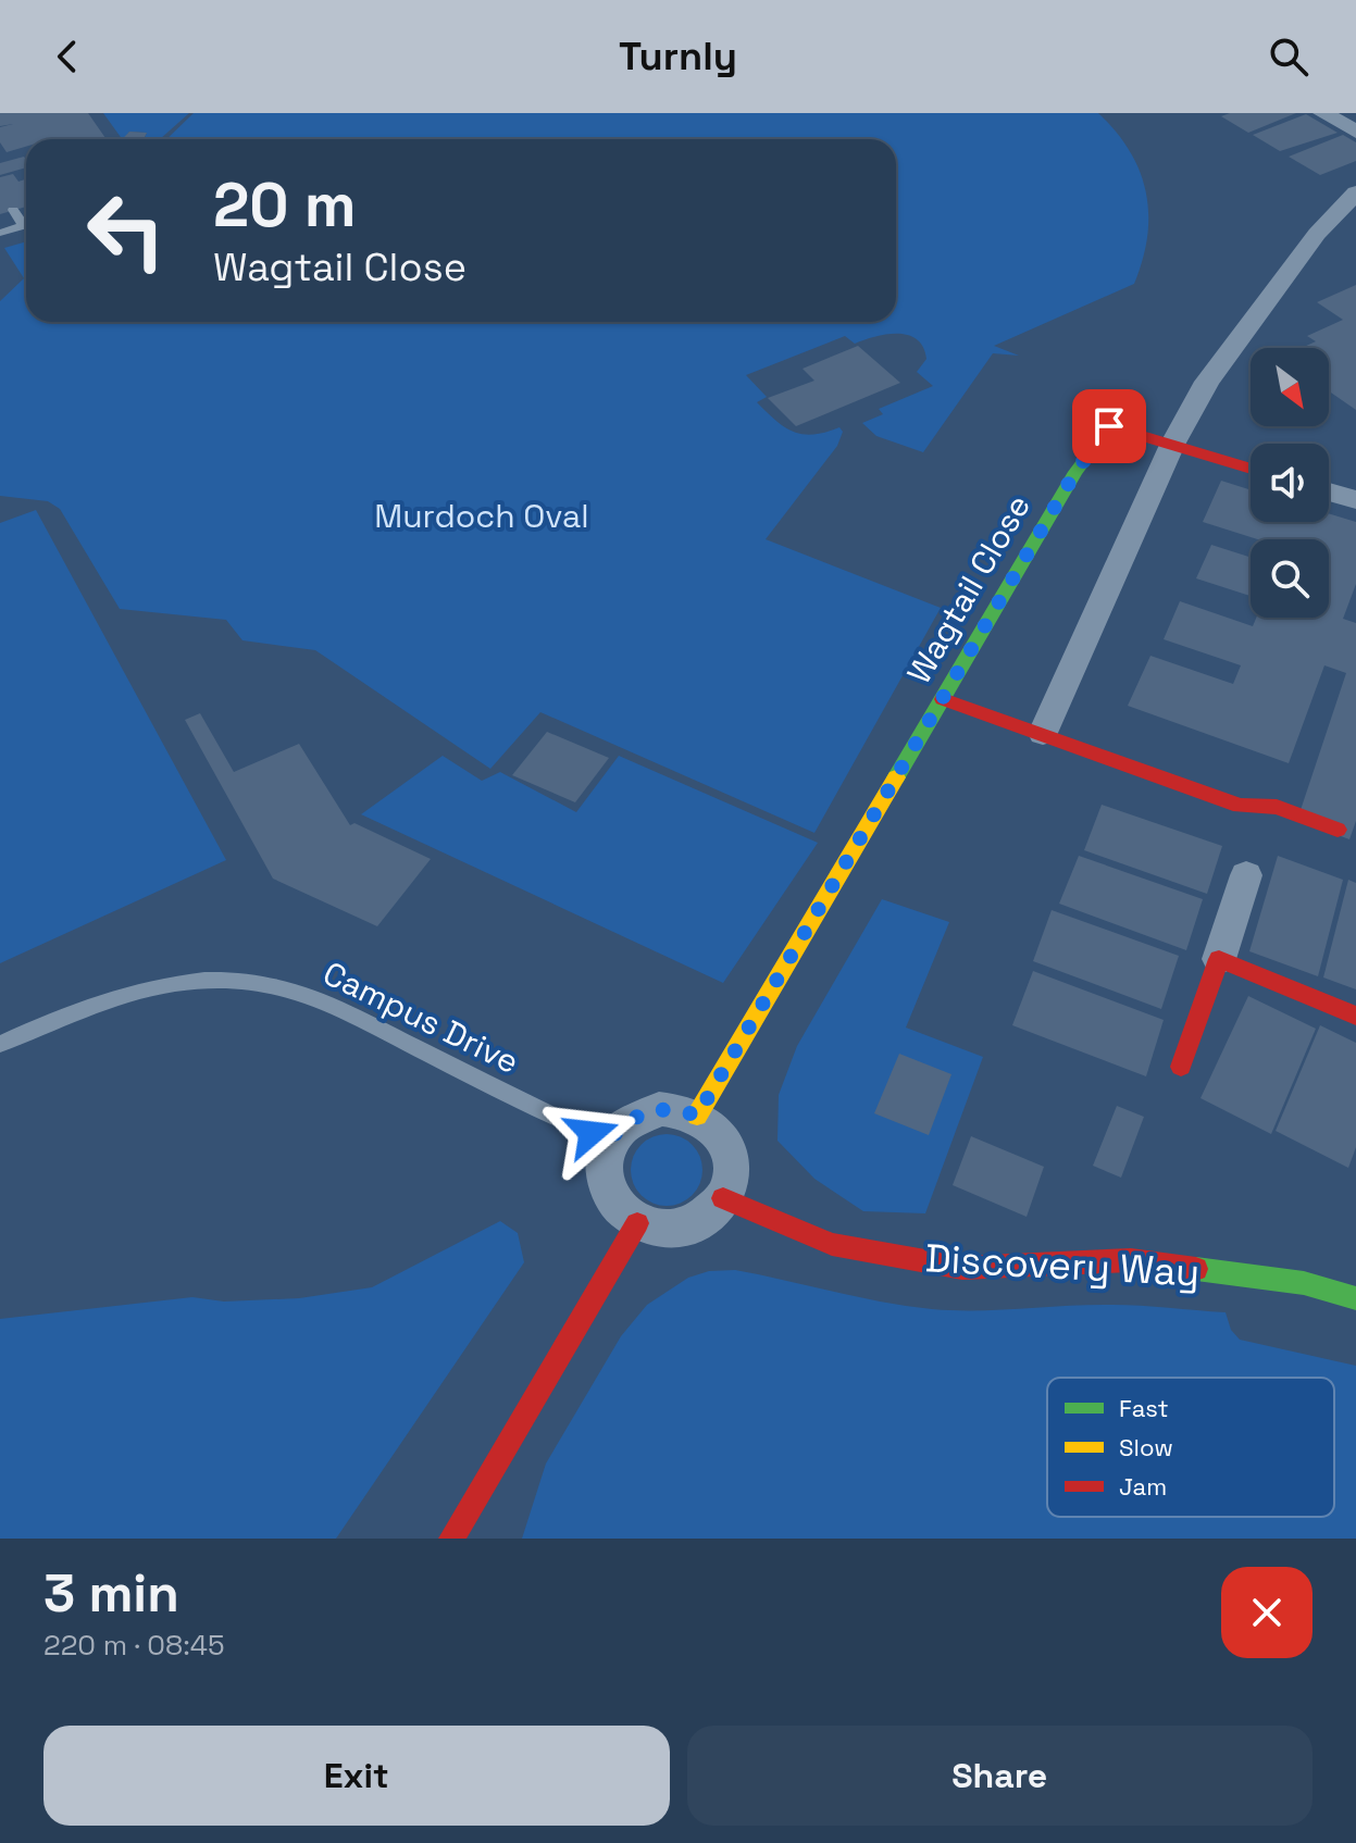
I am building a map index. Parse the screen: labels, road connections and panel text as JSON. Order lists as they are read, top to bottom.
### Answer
{
  "streets": {
    "street": ["Wagtail Close", "Discovery Way"],
    "lane": ["Campus Drive"]
  },
  "crossings": [
    ["Wagtail Close", "Campus Drive"],
    ["Wagtail Close", "Discovery Way"],
    ["Campus Drive", "Discovery Way"]
  ],
  "parks": ["Murdoch Oval"],
  "legend": ["Fast", "Slow", "Jam"],
  "north": "bottom right",
  "page": {
    "header": "Turnly",
    "turn": ["20 m", "Wagtail Close"],
    "heading": ["3 min", "220 m · 08:45"],
    "buttons": ["Exit", "Share"]
  }
}
